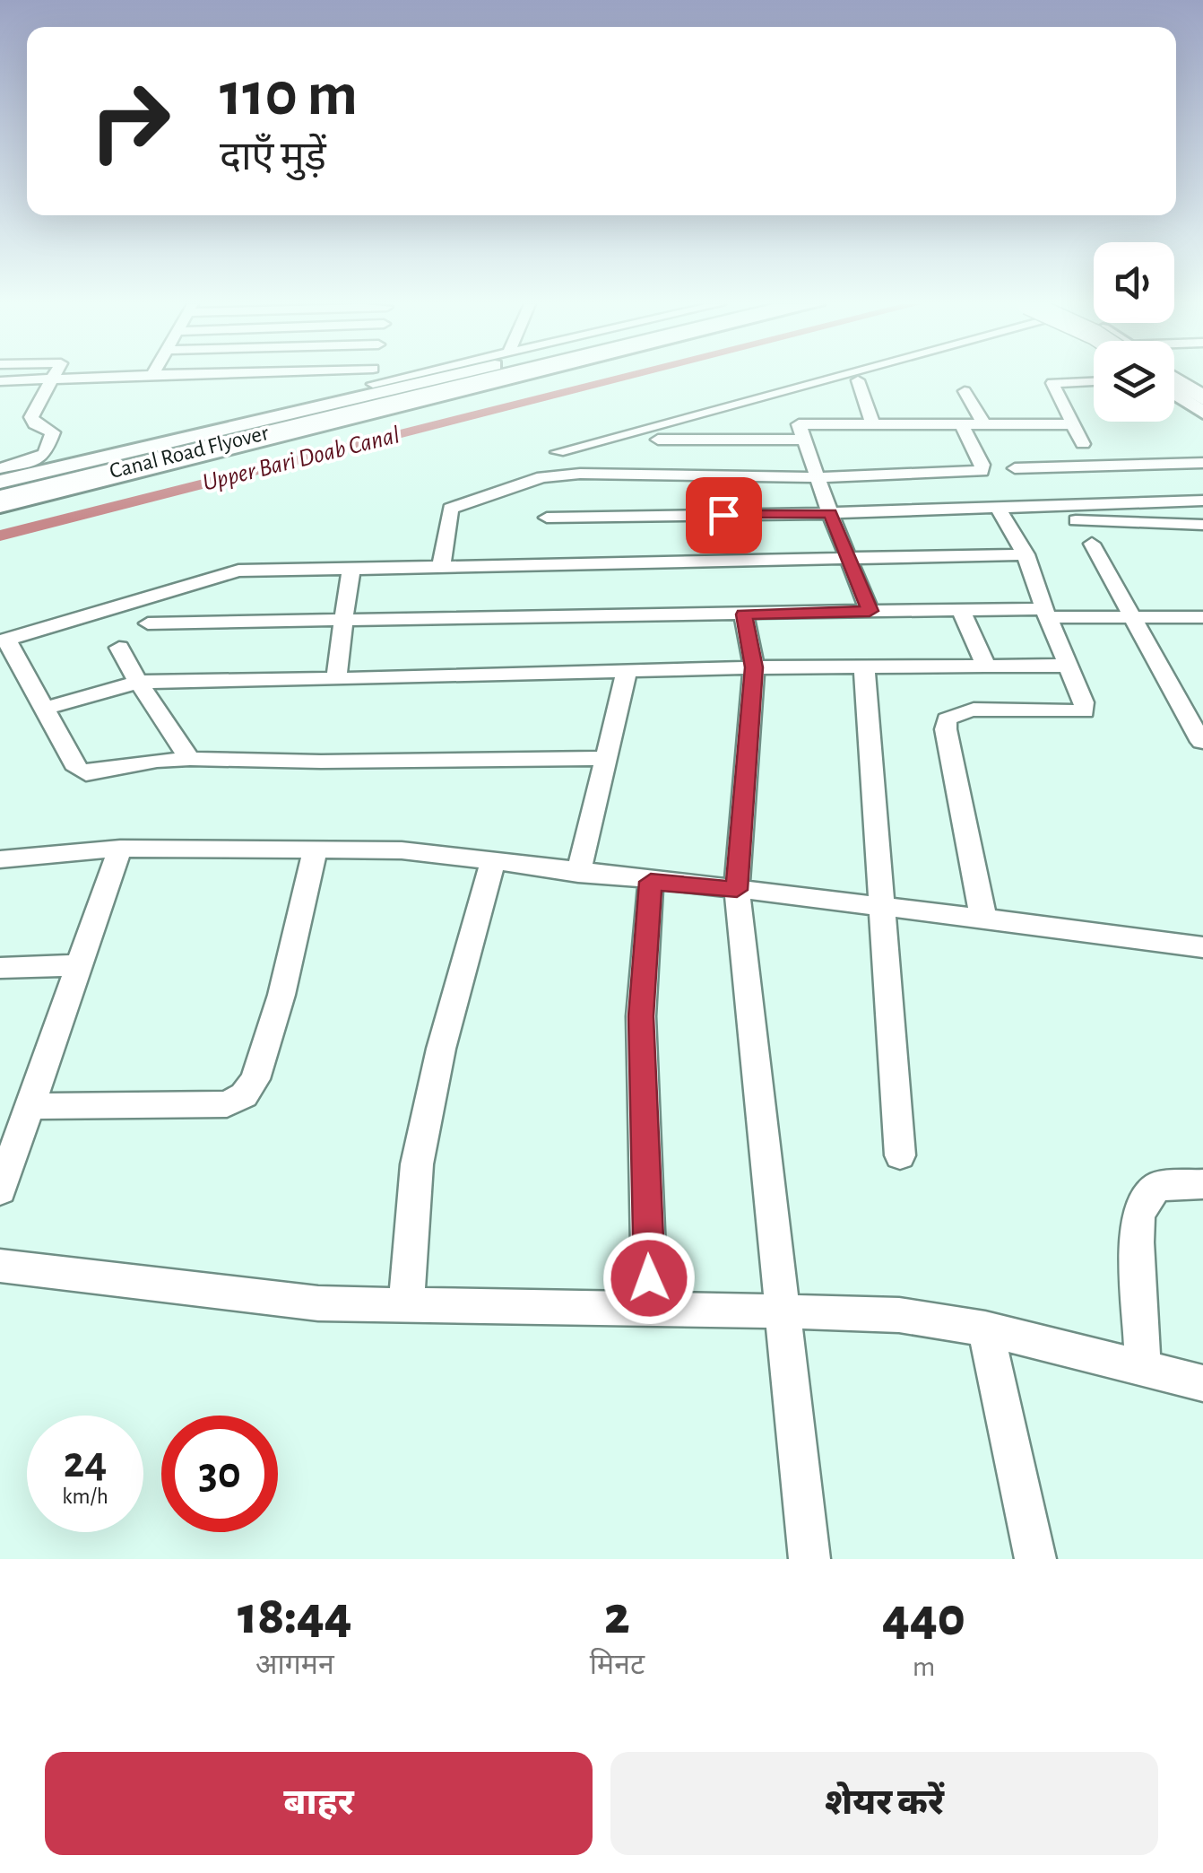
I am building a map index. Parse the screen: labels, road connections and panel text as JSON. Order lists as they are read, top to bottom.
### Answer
{
  "streets": {
    "main road": ["Canal Road Flyover"]
  },
  "water": ["Upper Bari Doab Canal"],
  "page": {
    "turn": ["110 m", "दाएँ मुड़ें"],
    "speed": "24 km/h",
    "limit": "30",
    "eta": [
      "18:44",
      "आगमन",
      "2",
      "मिनट",
      "440",
      "m"
    ],
    "buttons": ["बाहर", "शेयर करें"]
  }
}
